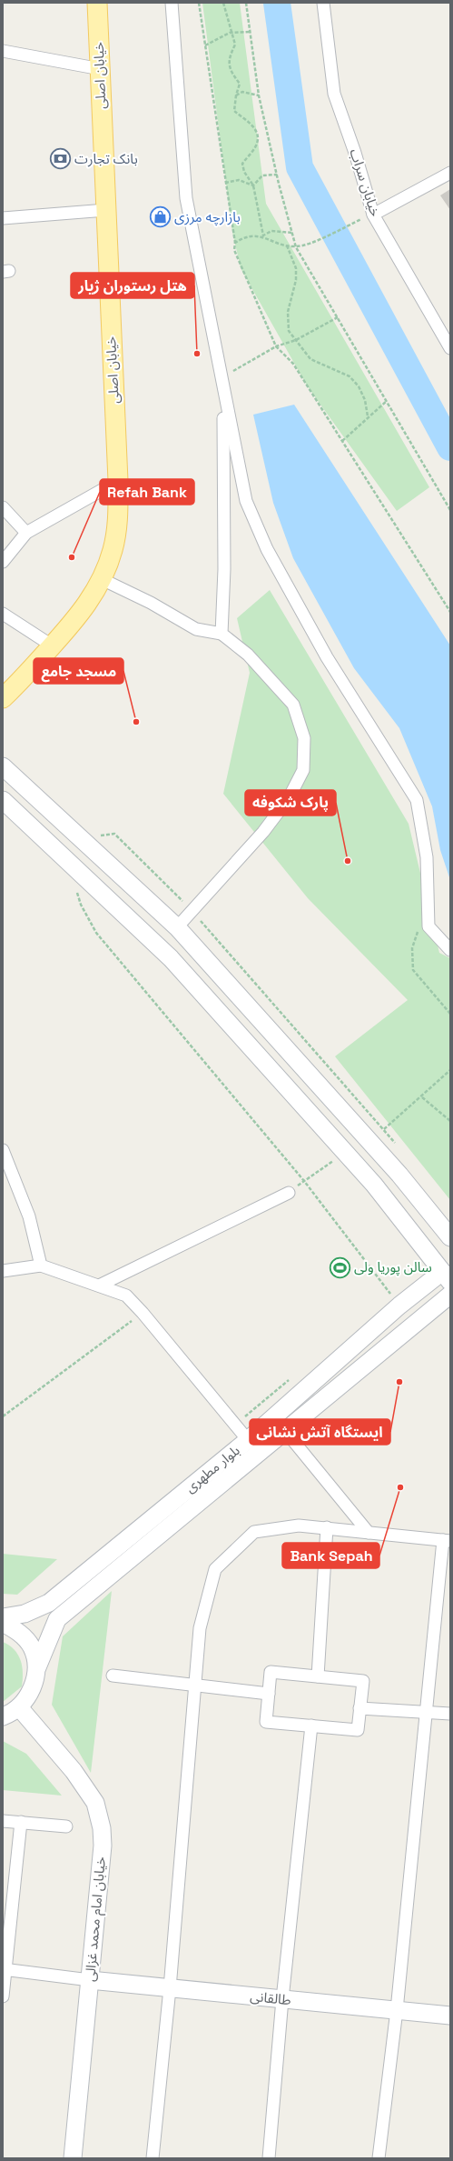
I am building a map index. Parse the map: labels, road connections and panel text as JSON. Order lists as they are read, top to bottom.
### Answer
{
  "streets": {
    "main road": [
      "خیابان اصلی",
      "بلوار مطهری",
      "خیابان امام محمد غزالی",
      "طالقانی"
    ],
    "street": ["خیابان سراب"]
  },
  "crossings": [
    ["بلوار مطهری", "خیابان امام محمد غزالی"],
    ["خیابان امام محمد غزالی", "طالقانی"]
  ],
  "places": {
    "bank": ["بانک تجارت"],
    "shop": ["بازارچه مرزی"],
    "other": [
      "هتل رستوران ژیار",
      "Refah Bank",
      "مسجد جامع",
      "پارک شکوفه",
      "ایستگاه آتش نشانی",
      "Bank Sepah"
    ],
    "sports": ["سالن پوریا ولی"]
  }
}
